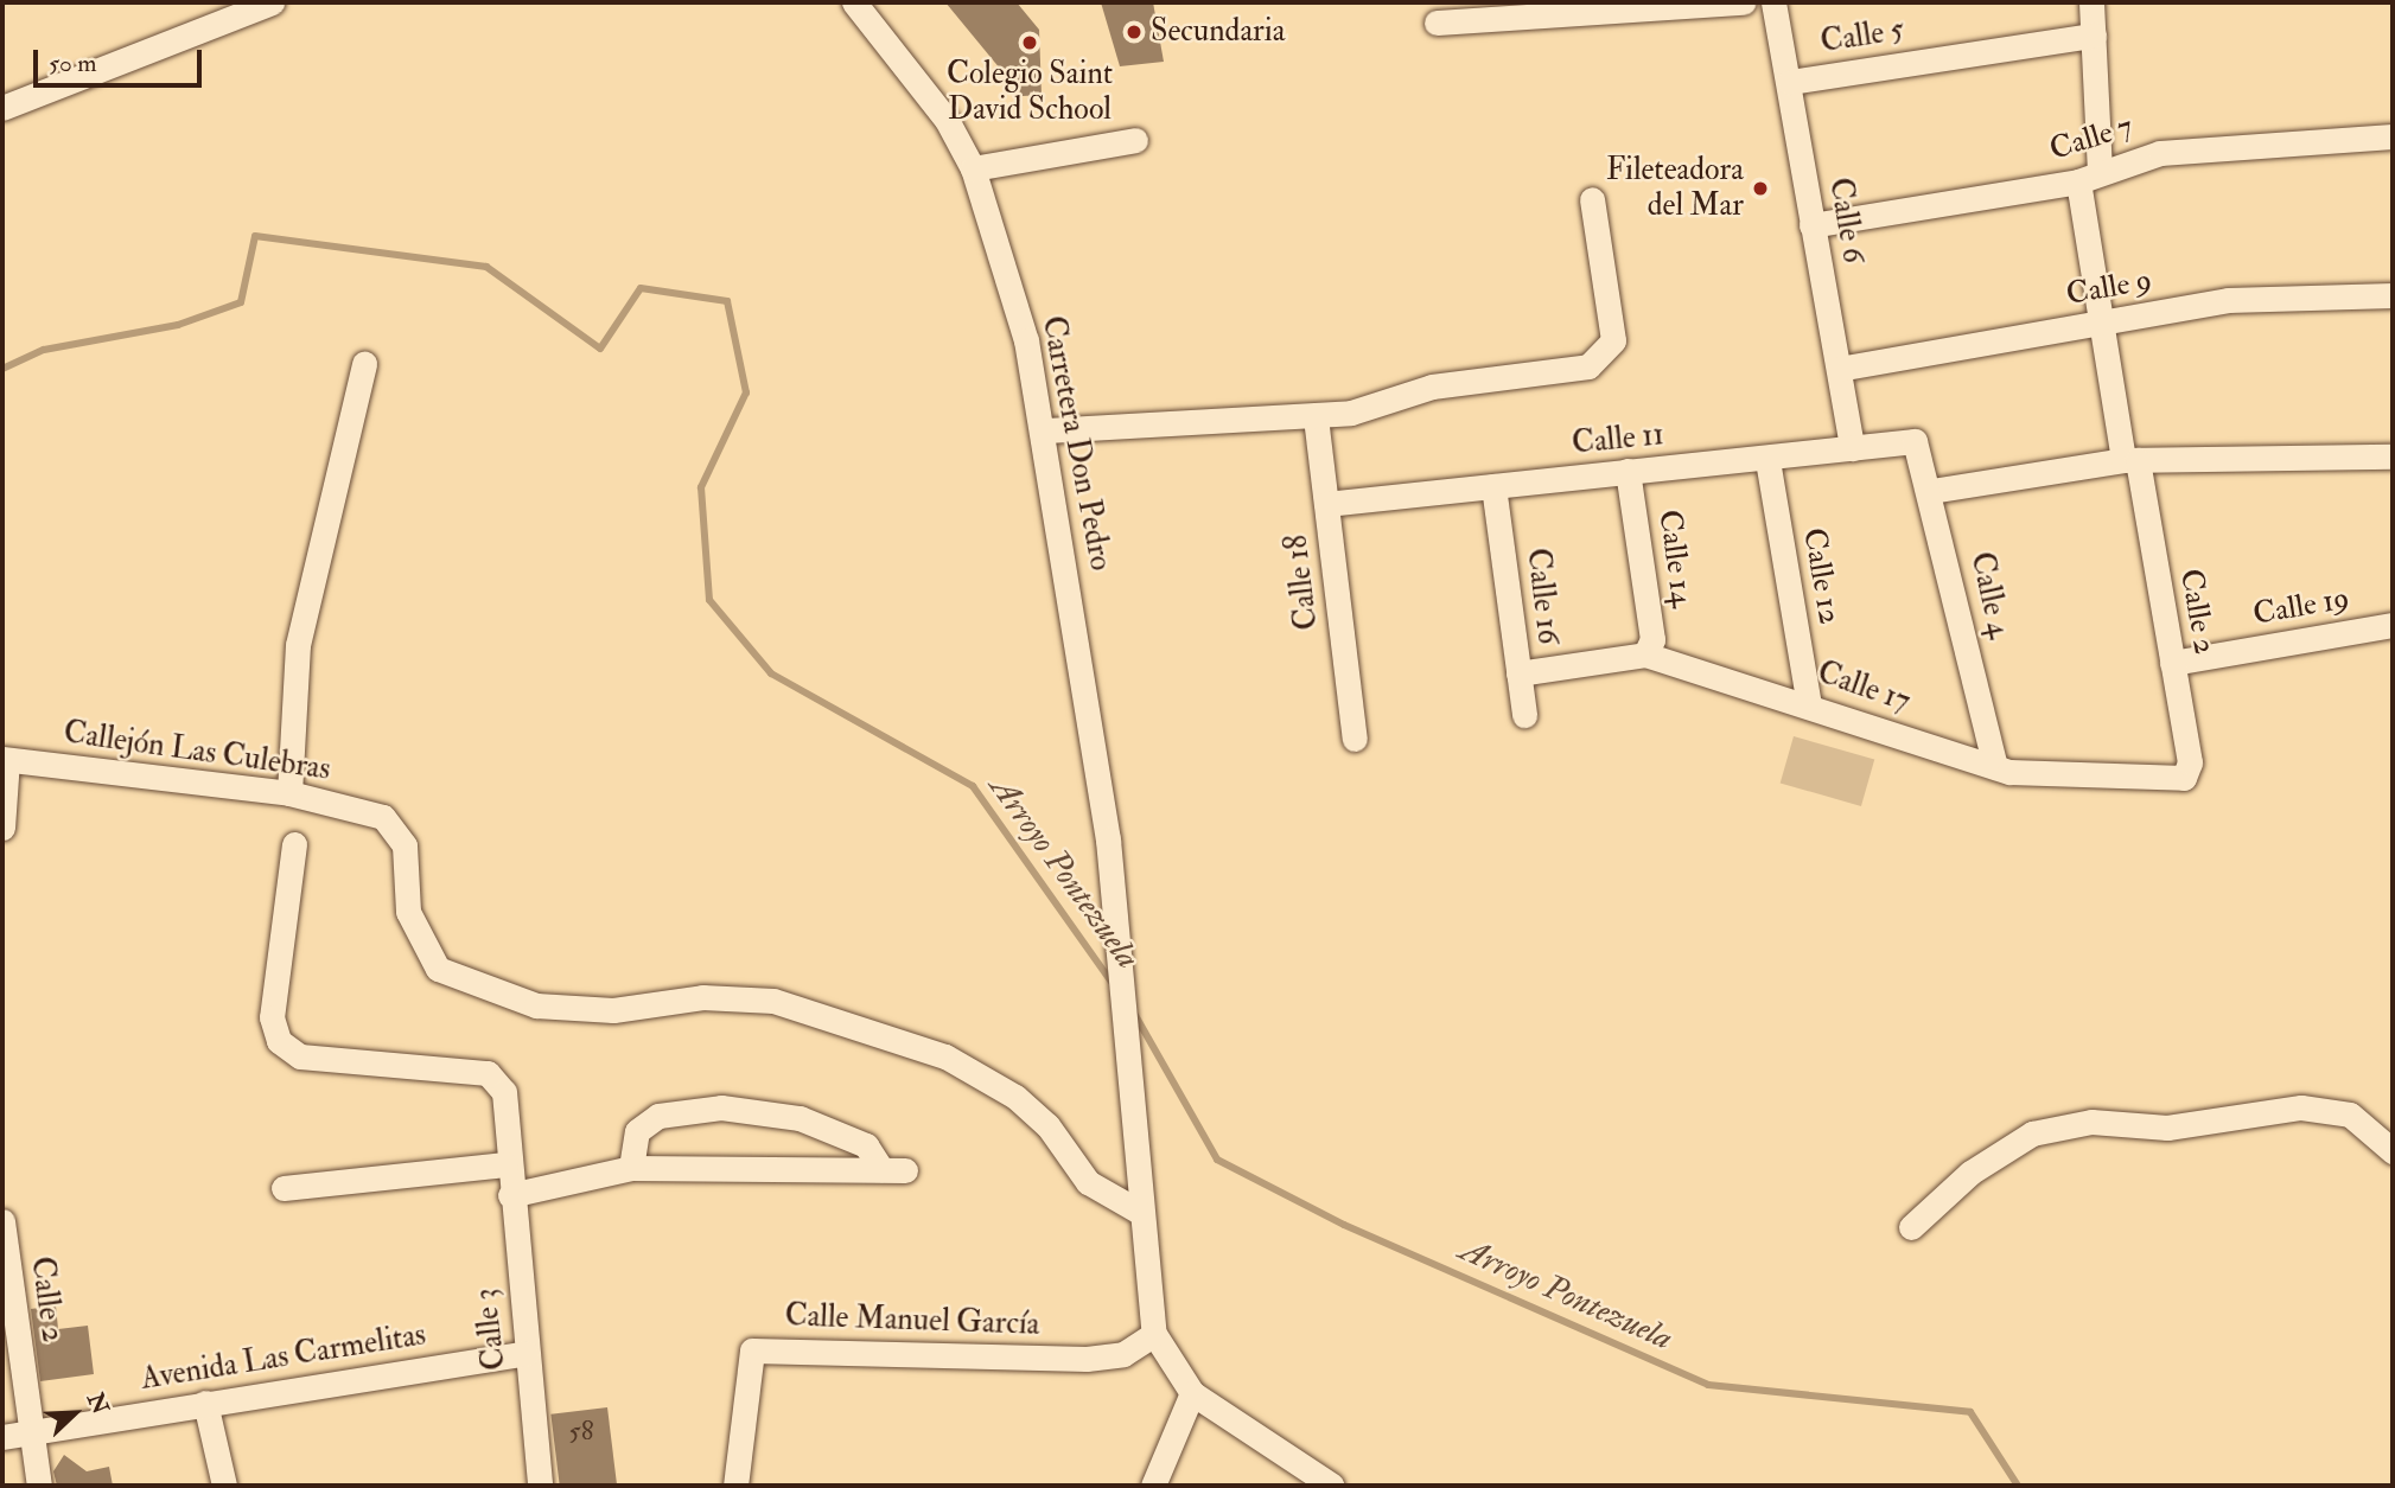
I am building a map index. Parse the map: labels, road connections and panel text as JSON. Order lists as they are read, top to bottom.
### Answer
{
  "streets": {
    "street": [
      "Calle 5",
      "Calle 7",
      "Calle 6",
      "Calle 9",
      "Calle 11",
      "Carretera Don Pedro",
      "Calle 14",
      "Calle 12",
      "Calle 18",
      "Calle 4",
      "Calle 16",
      "Calle 19",
      "Calle 2",
      "Calle 17",
      "Callejón Las Culebras",
      "Calle Manuel García",
      "Calle 3",
      "Avenida Las Carmelitas"
    ]
  },
  "crossings": [
    ["Calle 5", "Calle 6"],
    ["Calle 5", "Calle 2"],
    ["Calle 7", "Calle 6"],
    ["Calle 7", "Calle 2"],
    ["Calle 6", "Calle 9"],
    ["Calle 6", "Calle 11"],
    ["Calle 9", "Calle 2"],
    ["Calle 11", "Calle 14"],
    ["Calle 11", "Calle 12"],
    ["Calle 11", "Calle 18"],
    ["Calle 11", "Calle 4"],
    ["Calle 11", "Calle 16"],
    ["Carretera Don Pedro", "Callejón Las Culebras"],
    ["Calle 14", "Calle 17"],
    ["Calle 12", "Calle 17"],
    ["Calle 4", "Calle 17"],
    ["Calle 16", "Calle 17"],
    ["Calle 19", "Calle 2"],
    ["Calle 2", "Calle 17"],
    ["Calle 2", "Avenida Las Carmelitas"],
    ["Calle 3", "Avenida Las Carmelitas"]
  ],
  "water": ["Arroyo Pontezuela"],
  "places": ["Secundaria", "Colegio Saint David School", "Fileteadora del Mar"],
  "house_numbers": ["58"],
  "scale_bar": "50 m",
  "north": "top right"
}
